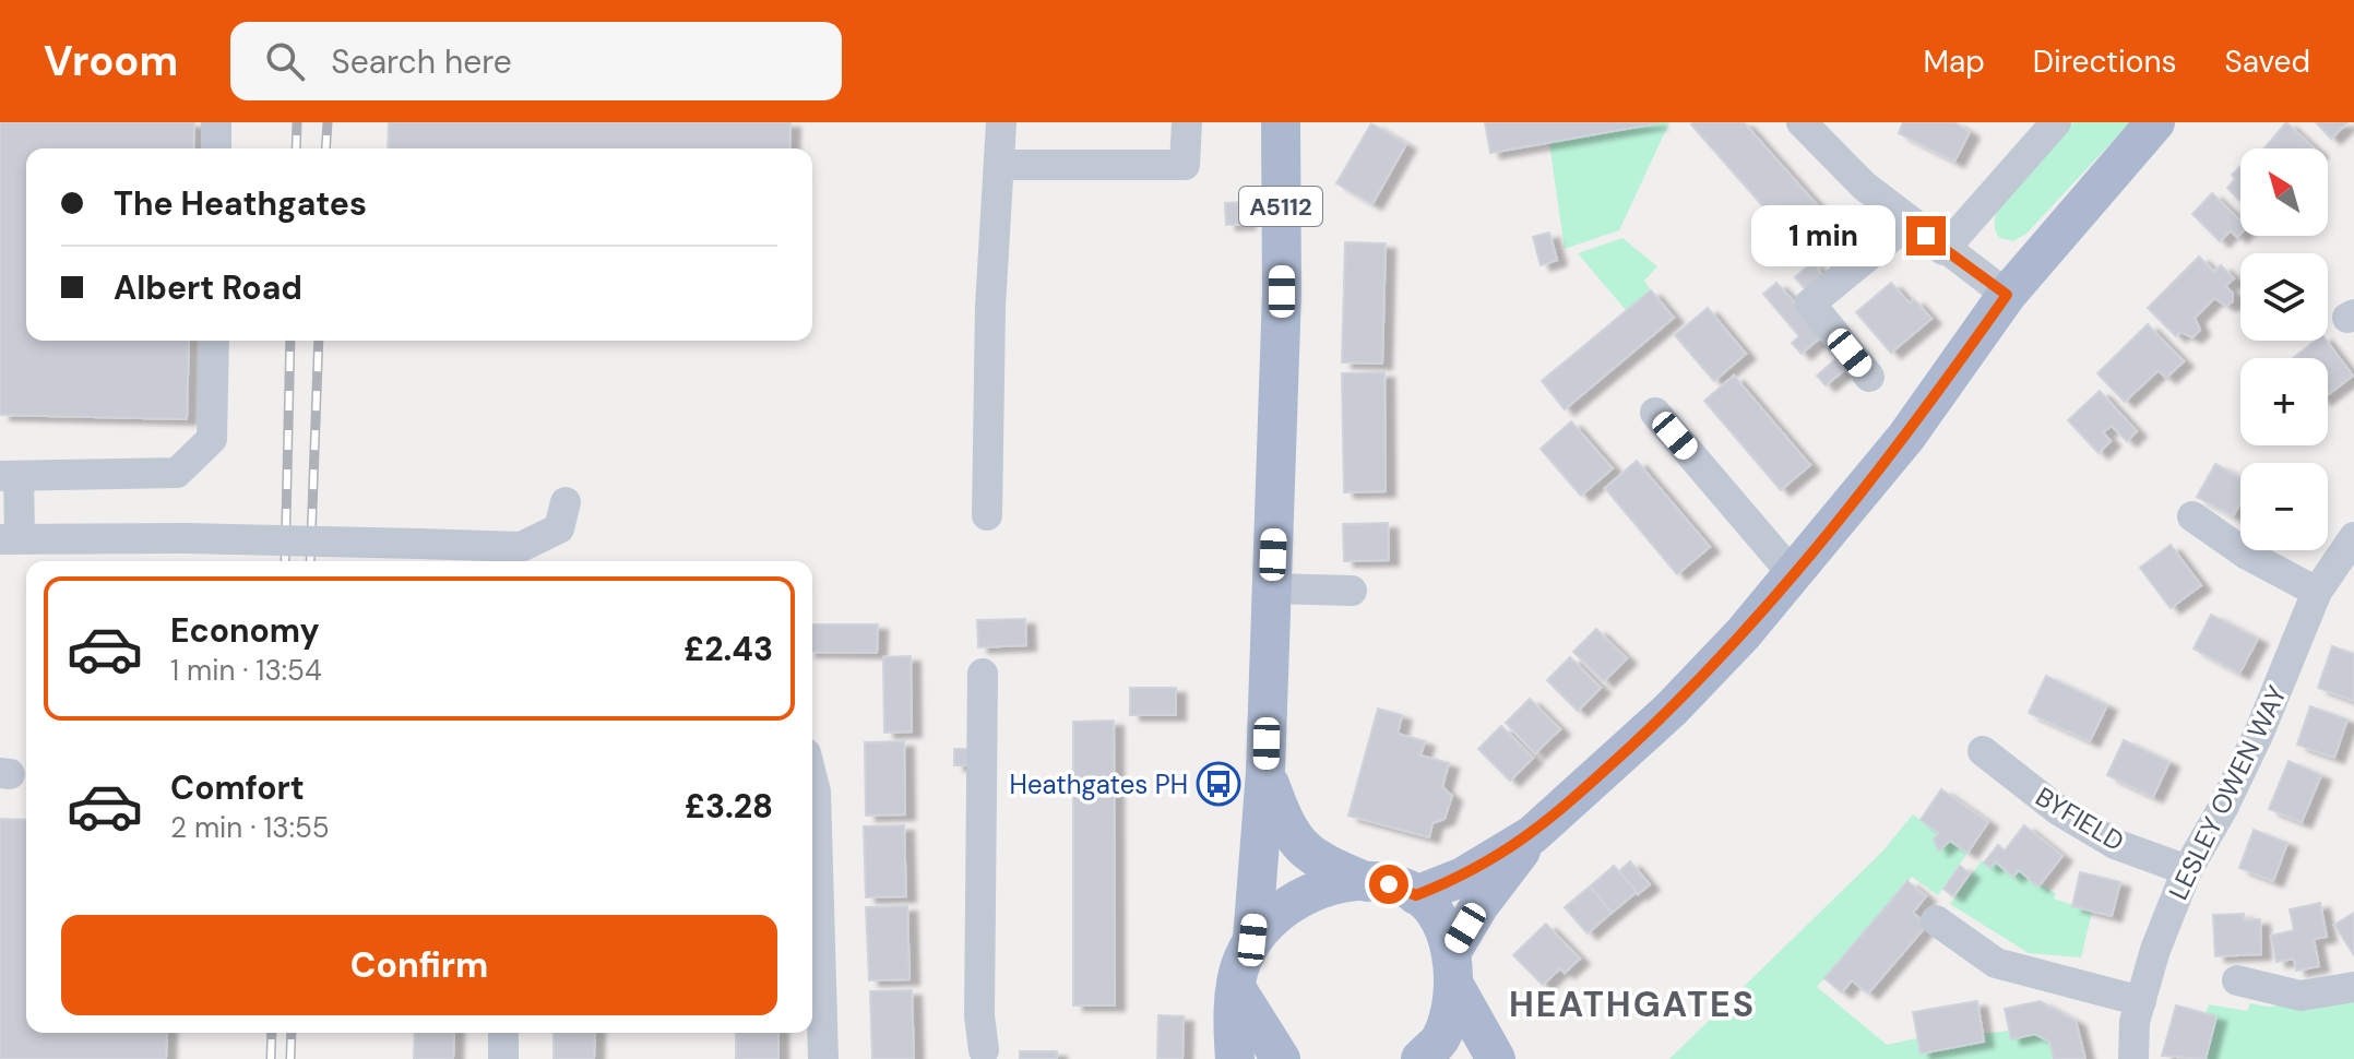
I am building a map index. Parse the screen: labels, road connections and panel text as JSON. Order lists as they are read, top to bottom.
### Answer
{
  "streets": {
    "main road": ["A5112"],
    "street": ["LESLEY OWEN WAY", "BYFIELD"]
  },
  "crossings": [
    ["LESLEY OWEN WAY", "BYFIELD"]
  ],
  "districts": ["HEATHGATES"],
  "places": {
    "bus stop": ["Heathgates PH"]
  },
  "north": "top left",
  "page": {
    "header": "Vroom",
    "search": "Search here",
    "nav": ["Map", "Directions", "Saved"],
    "map_buttons": ["+", "−"],
    "banner": ["The Heathgates", "Albert Road"],
    "bubble": "1 min",
    "list": [
      {
        "name": "Economy",
        "note": "1 min · 13:54",
        "value": "£2.43"
      },
      {
        "name": "Comfort",
        "note": "2 min · 13:55",
        "value": "£3.28"
      }
    ],
    "buttons": "Confirm"
  }
}
